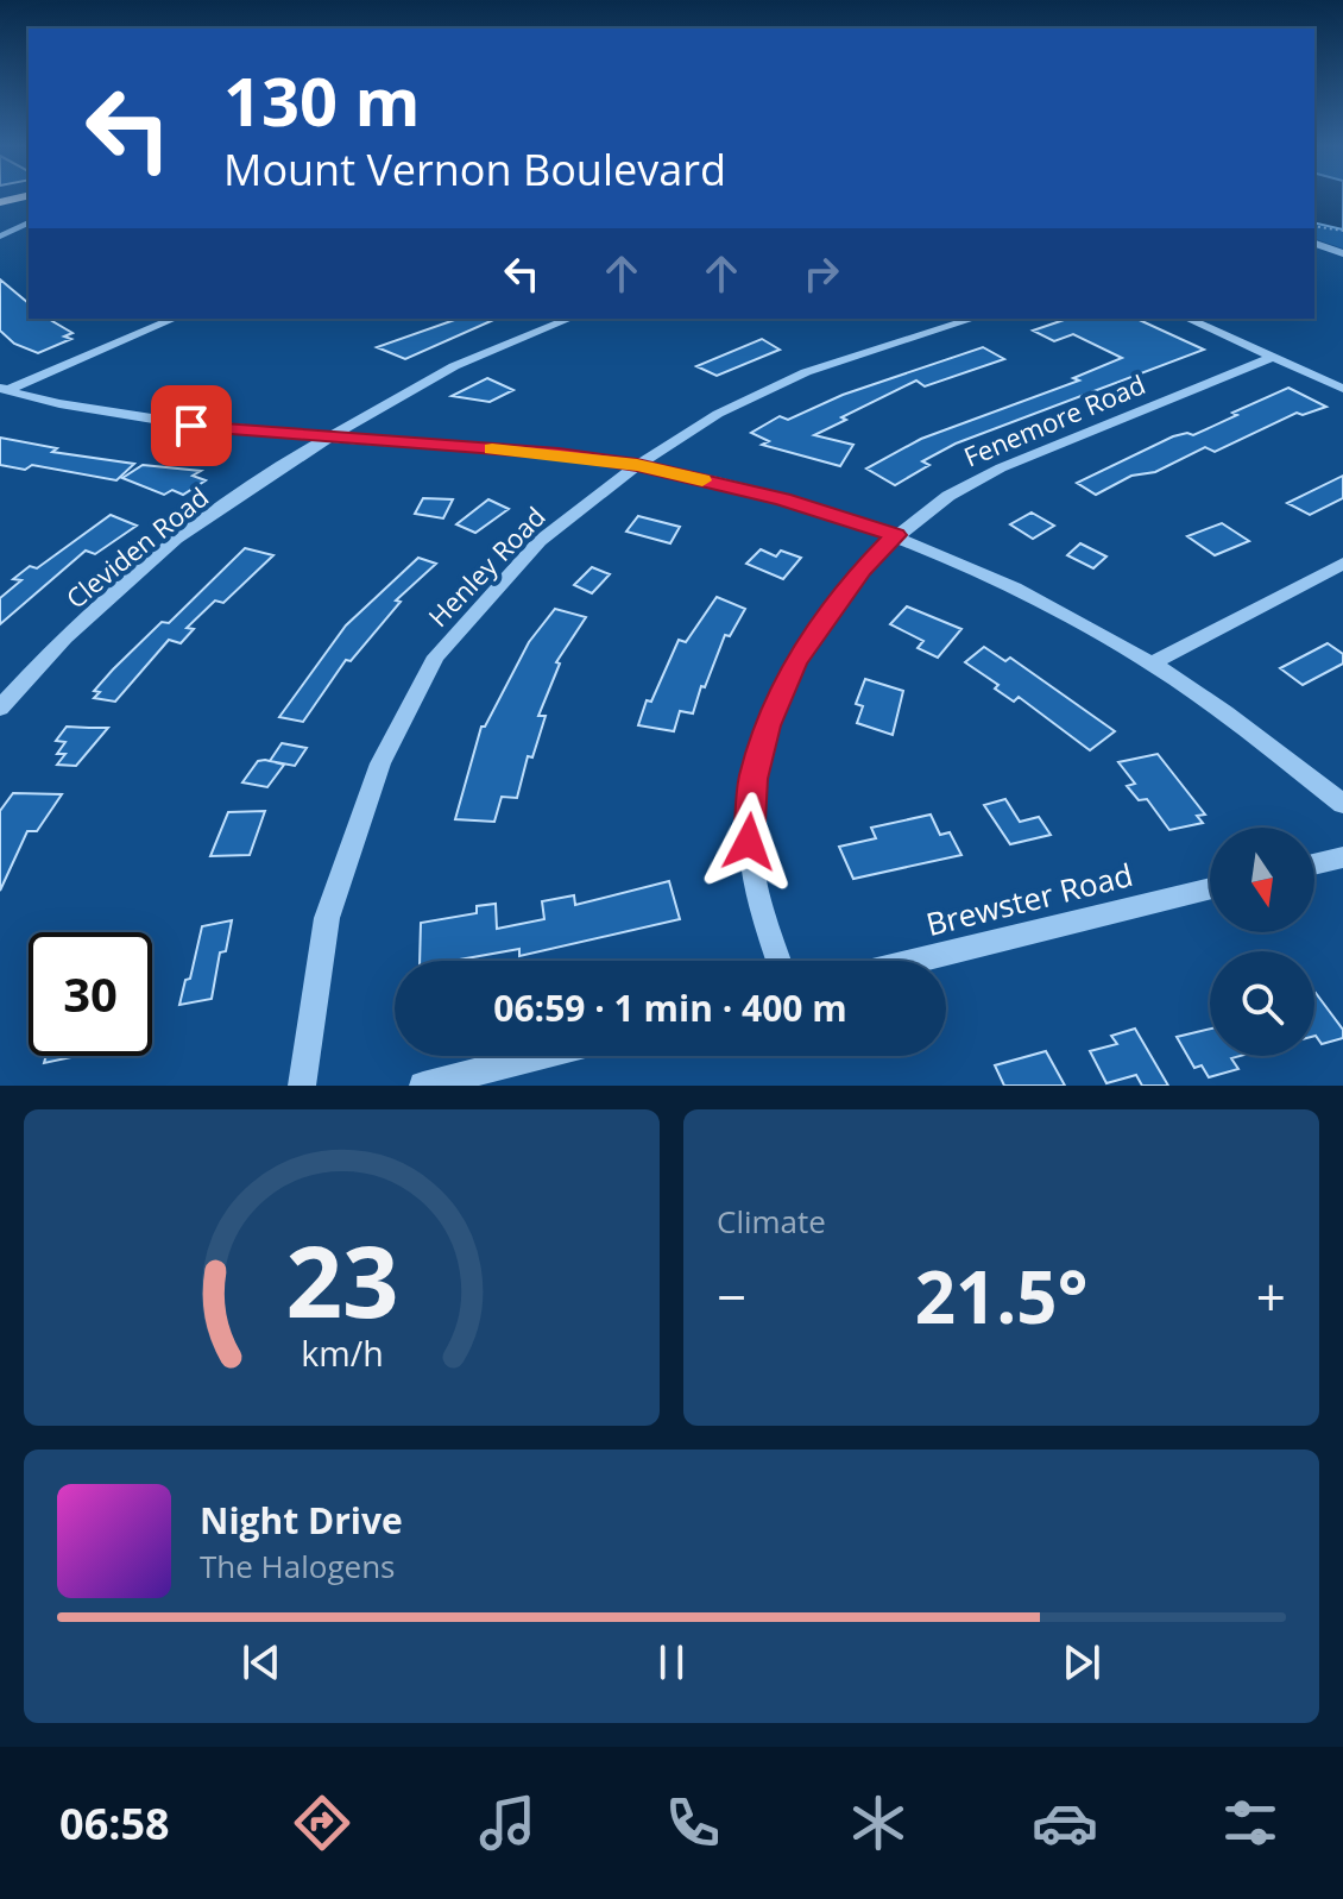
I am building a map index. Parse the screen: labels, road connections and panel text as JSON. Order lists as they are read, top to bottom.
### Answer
{
  "streets": {
    "street": [
      "Fenemore Road",
      "Cleviden Road",
      "Henley Road",
      "Brewster Road"
    ]
  },
  "north": "bottom",
  "page": {
    "turn": ["130 m", "Mount Vernon Boulevard"],
    "limit": "30",
    "trip": "06:59 · 1 min · 400 m",
    "tile": "Climate",
    "heat": ["−", "21.5°", "+"],
    "song": ["Night Drive", "The Halogens"],
    "tabs": "06:58",
    "gauge": ["23", "km/h"]
  }
}
